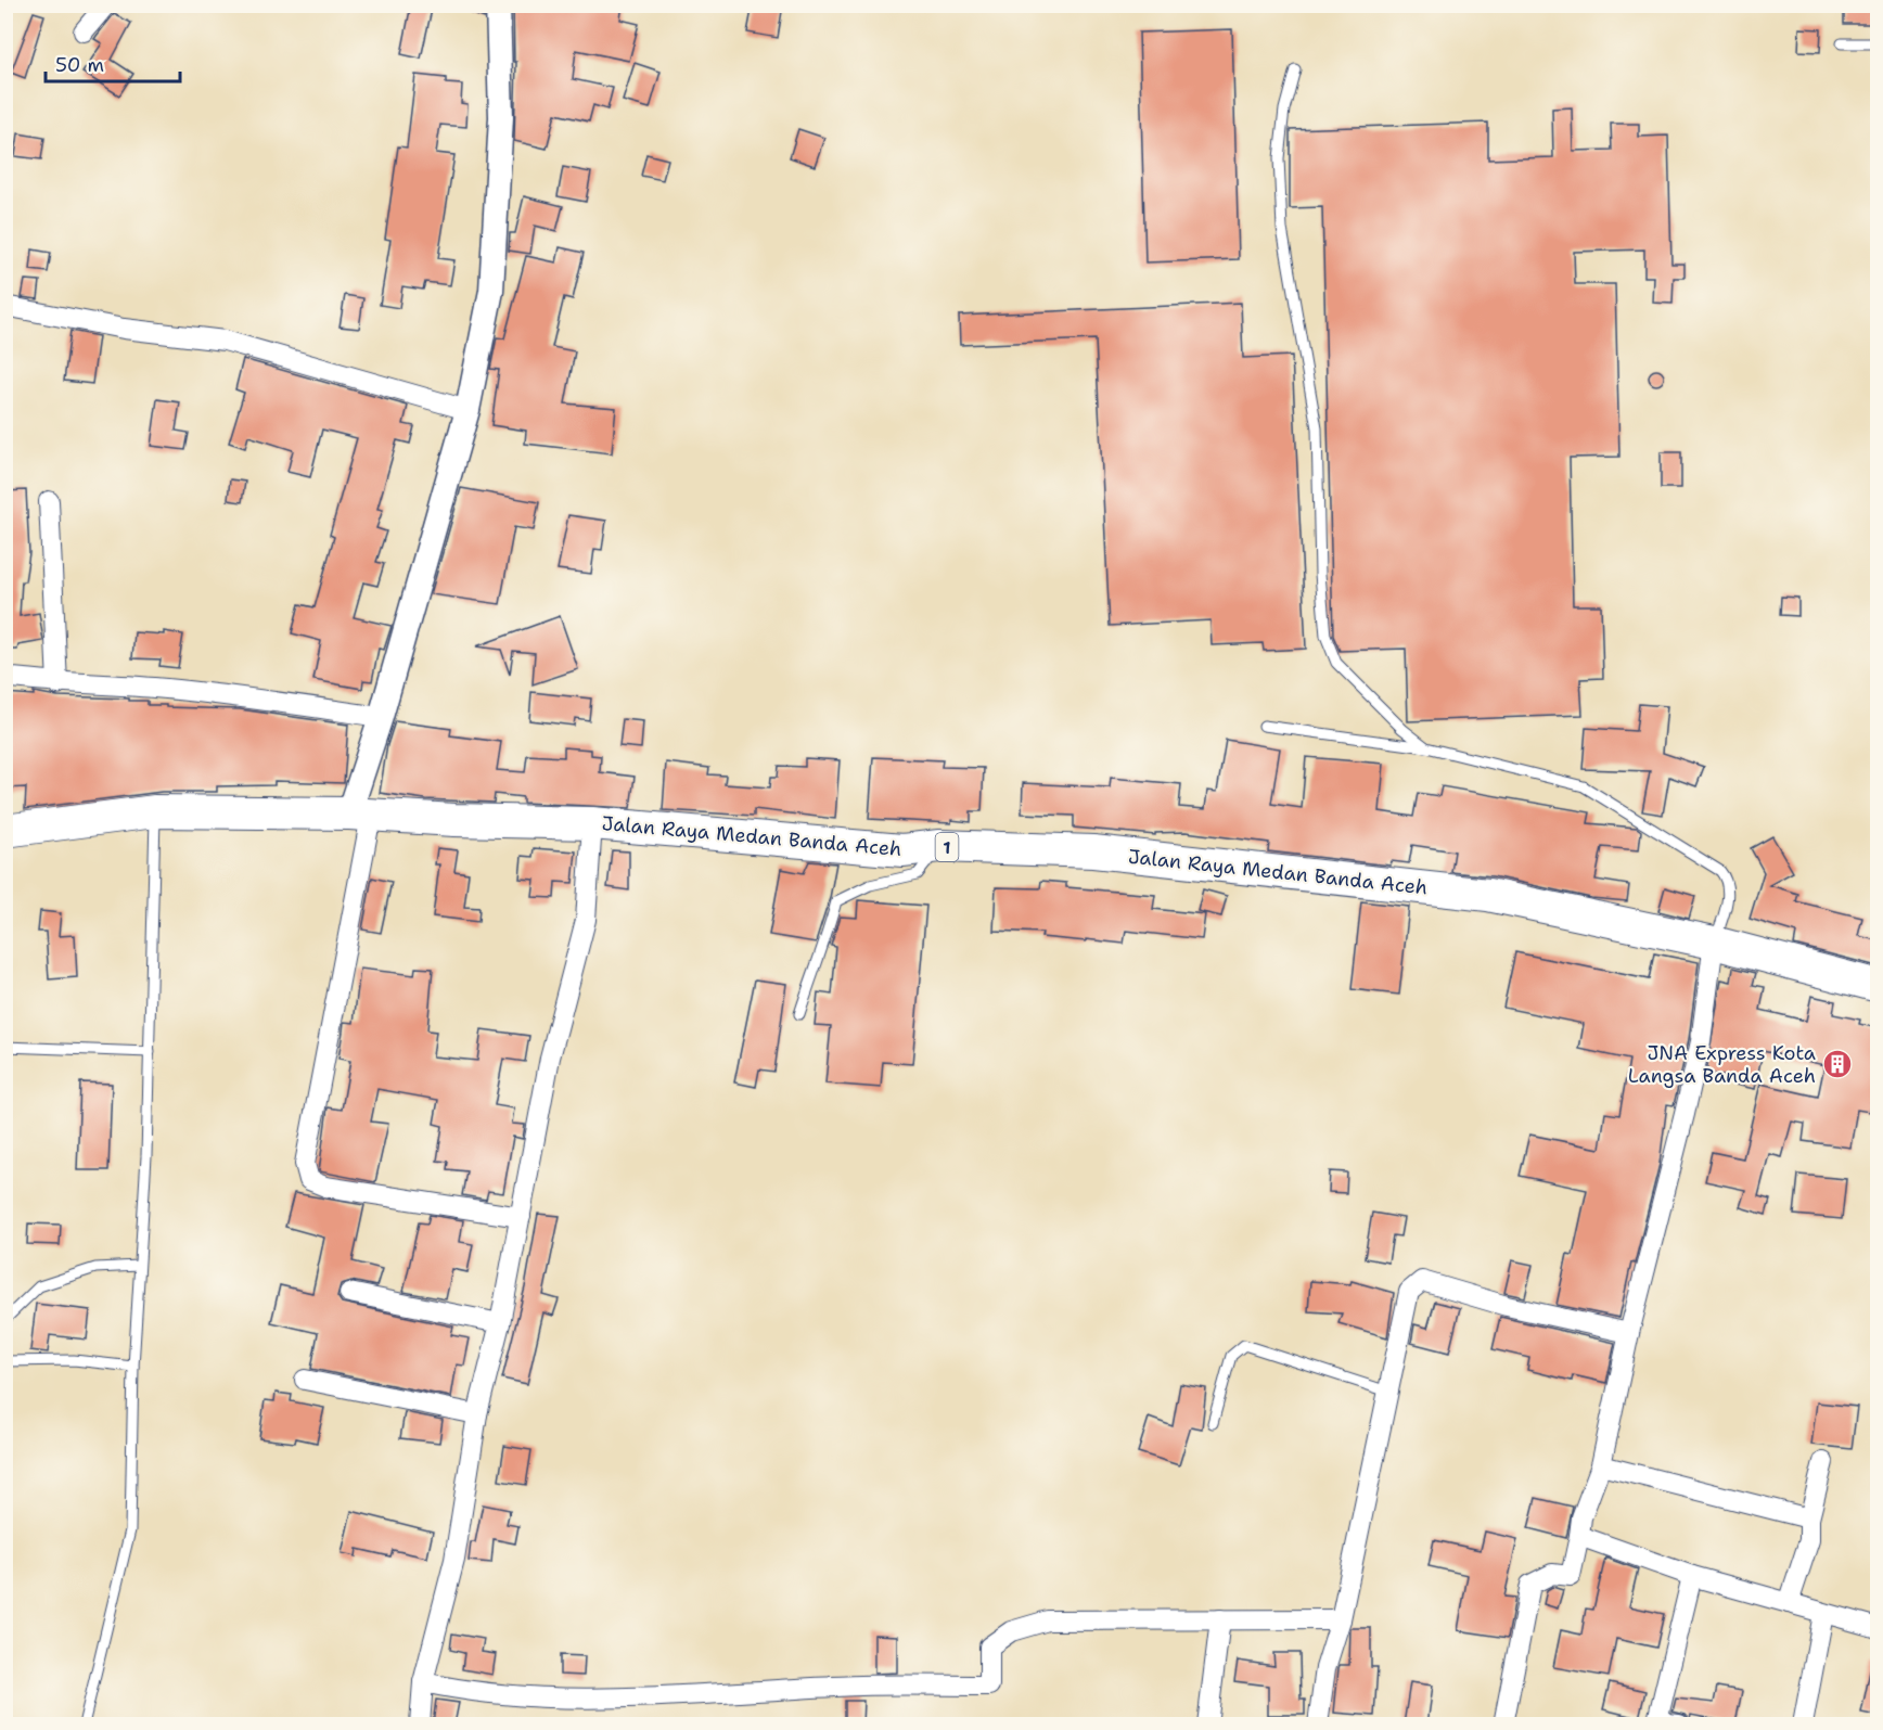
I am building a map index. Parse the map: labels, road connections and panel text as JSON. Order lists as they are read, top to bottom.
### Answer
{
  "streets": {
    "highway": ["Jalan Raya Medan Banda Aceh", "1"]
  },
  "places": {
    "building": ["JNA Express Kota Langsa Banda Aceh"]
  },
  "scale_bar": "50 m"
}
